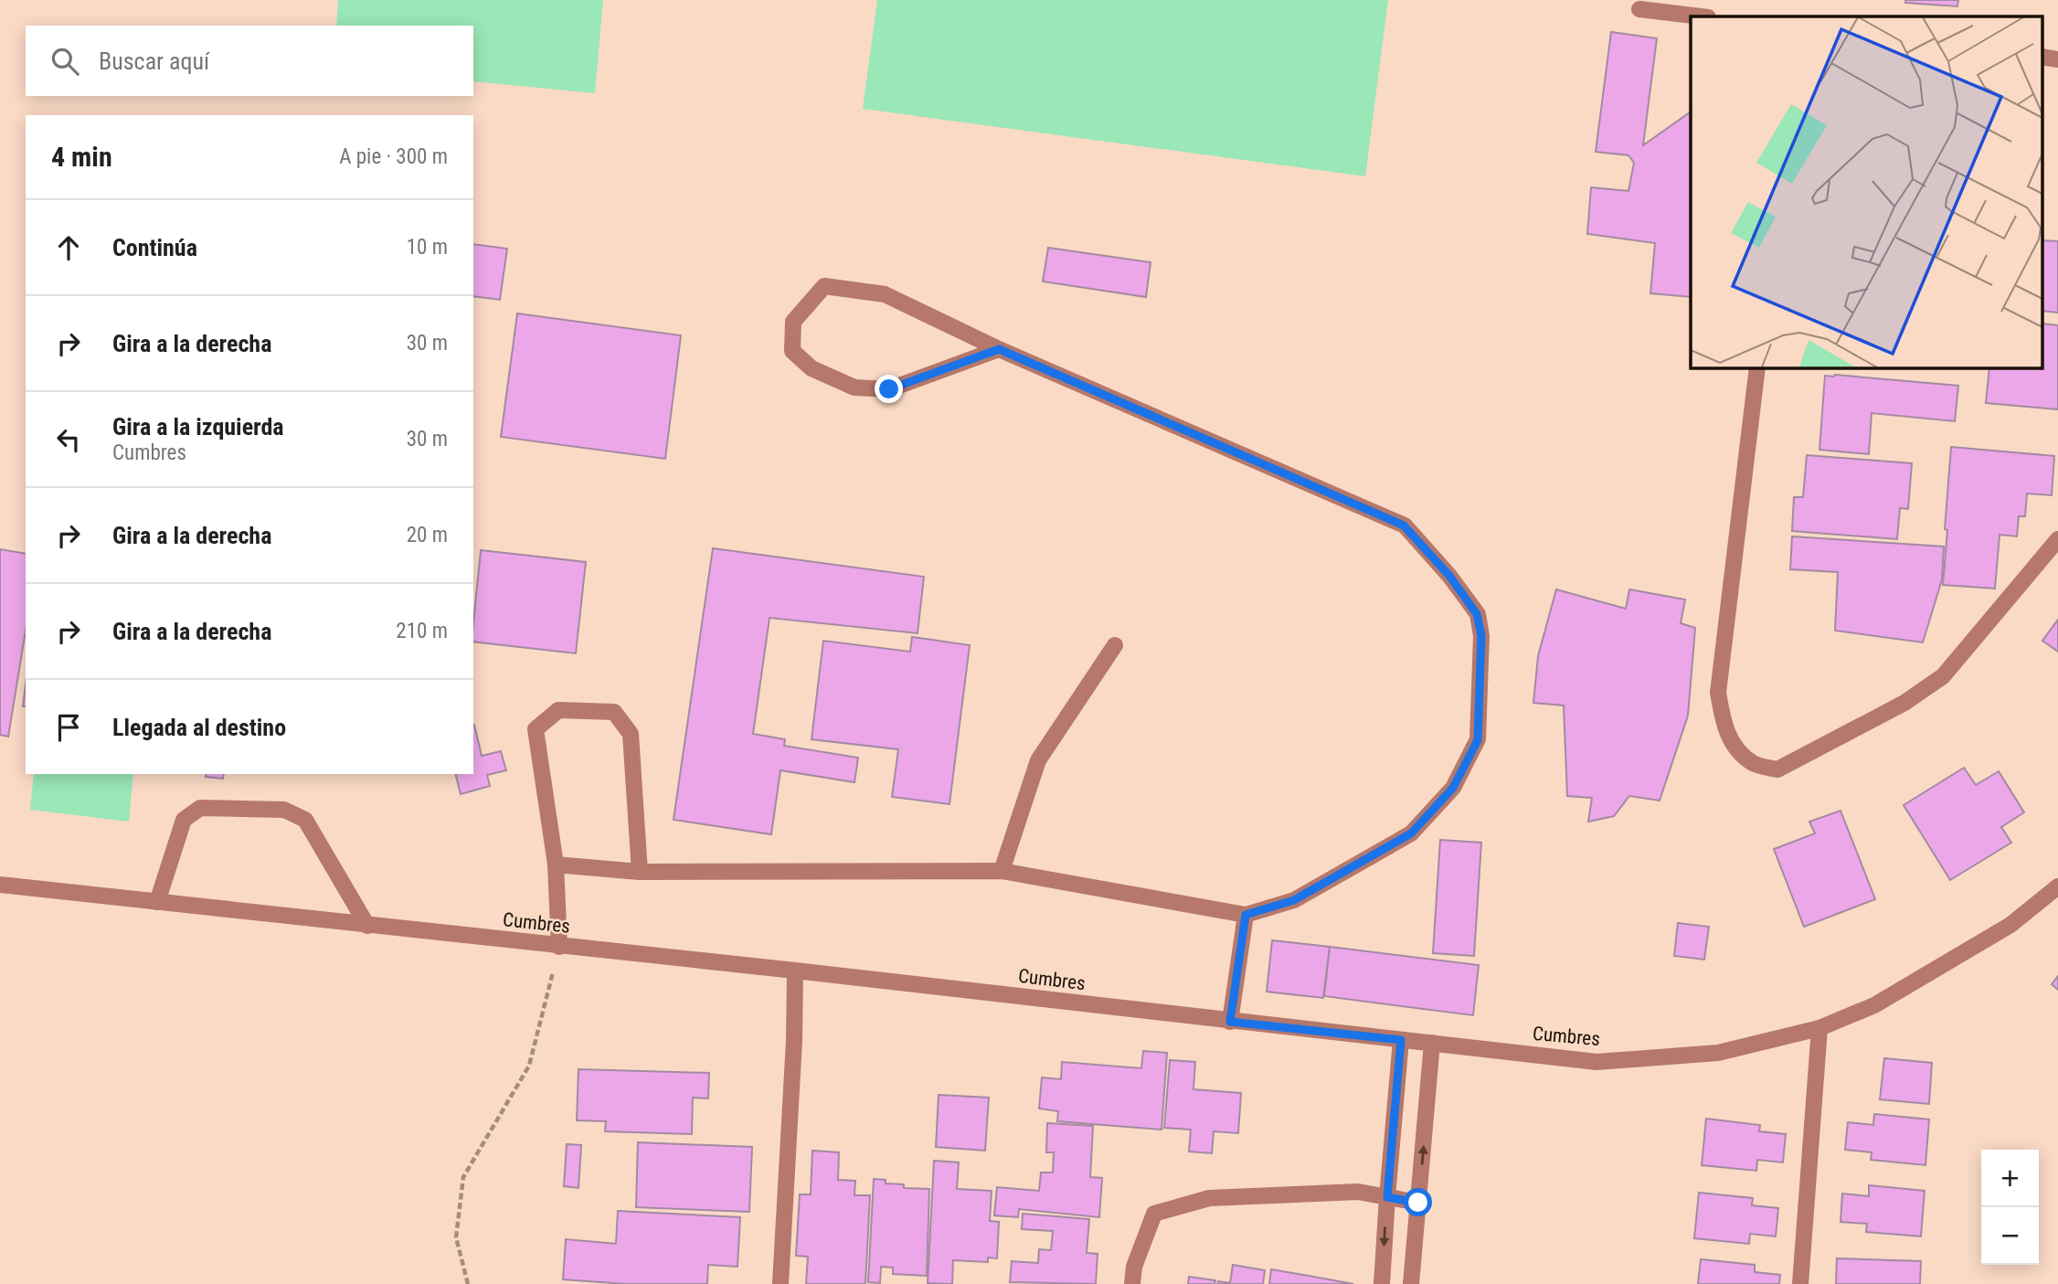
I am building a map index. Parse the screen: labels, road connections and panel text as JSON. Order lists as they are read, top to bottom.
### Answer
{
  "streets": {
    "street": ["Cumbres"]
  },
  "page": {
    "search": "Buscar aquí",
    "heading": ["4 min", "A pie · 300 m"],
    "list": [
      ["Continúa", "10 m"],
      ["Gira a la derecha", "30 m"],
      ["Gira a la izquierda", "Cumbres", "30 m"],
      ["Gira a la derecha", "20 m"],
      ["Gira a la derecha", "210 m"],
      "Llegada al destino"
    ],
    "map_buttons": ["+", "−"]
  }
}
